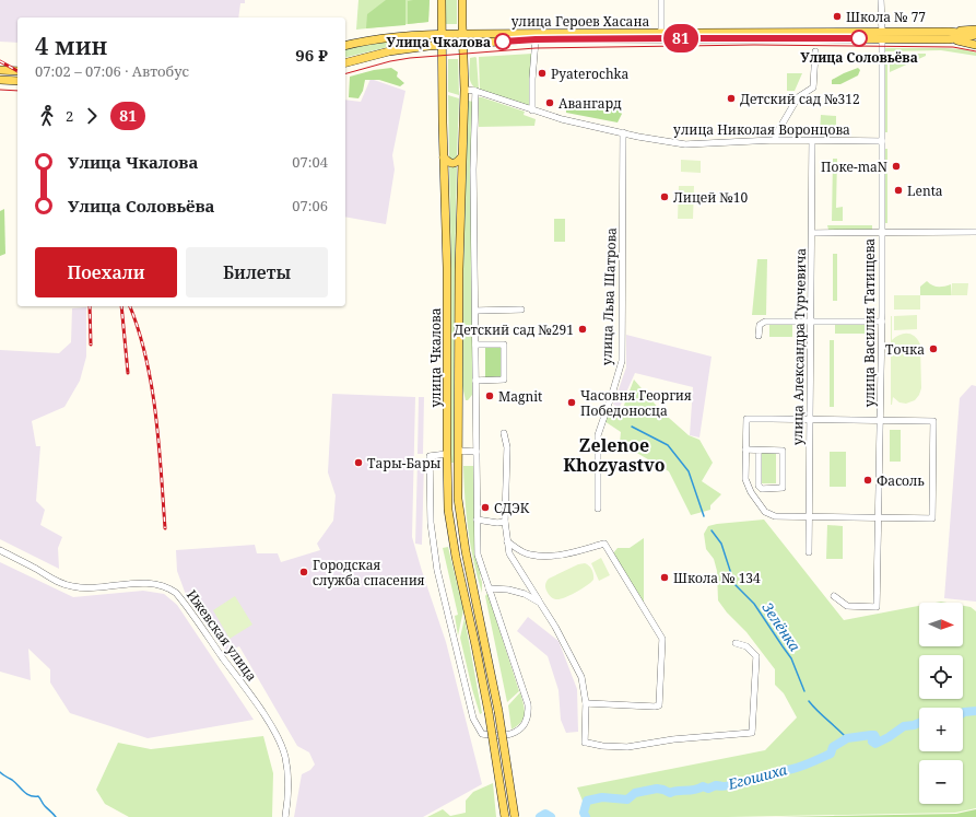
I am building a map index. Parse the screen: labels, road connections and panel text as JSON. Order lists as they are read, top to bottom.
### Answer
{
  "streets": {
    "main road": ["улица Героев Хасана", "улица Чкалова"],
    "street": [
      "улица Николая Воронцова",
      "улица Льва Шатрова",
      "улица Василия Татищева",
      "улица Александра Турчевича",
      "Ижевская улица"
    ]
  },
  "crossings": [
    ["улица Героев Хасана", "улица Василия Татищева"],
    ["улица Героев Хасана", "улица Чкалова"],
    ["улица Николая Воронцова", "улица Льва Шатрова"],
    ["улица Николая Воронцова", "улица Василия Татищева"],
    ["улица Николая Воронцова", "улица Александра Турчевича"],
    ["улица Николая Воронцова", "улица Чкалова"]
  ],
  "districts": ["Zelenoe Khozyastvo"],
  "water": ["Зелёнка", "Егошиха"],
  "places": [
    "Школа № 77",
    "Улица Соловьёва",
    "Улица Чкалова",
    "Pyaterochka",
    "Детский сад №312",
    "Авангард",
    "Поке-maN",
    "Lenta",
    "Лицей №10",
    "Детский сад №291",
    "Точка",
    "Magnit",
    "Часовня Георгия Победоносца",
    "Тары-Бары",
    "Фасоль",
    "СДЭК",
    "Городская служба спасения",
    "Школа № 134"
  ],
  "lines": ["bus line 81"],
  "north": "right",
  "page": {
    "on_map": "81",
    "heading": ["4 мин", "07:02 – 07:06 · Автобус", "96 ₽"],
    "legs": ["2", "81"],
    "list": [
      {
        "name": "Улица Чкалова",
        "value": "07:04"
      },
      {
        "name": "Улица Соловьёва",
        "value": "07:06"
      }
    ],
    "buttons": ["Поехали", "Билеты"],
    "map_buttons": ["+", "−"]
  }
}
